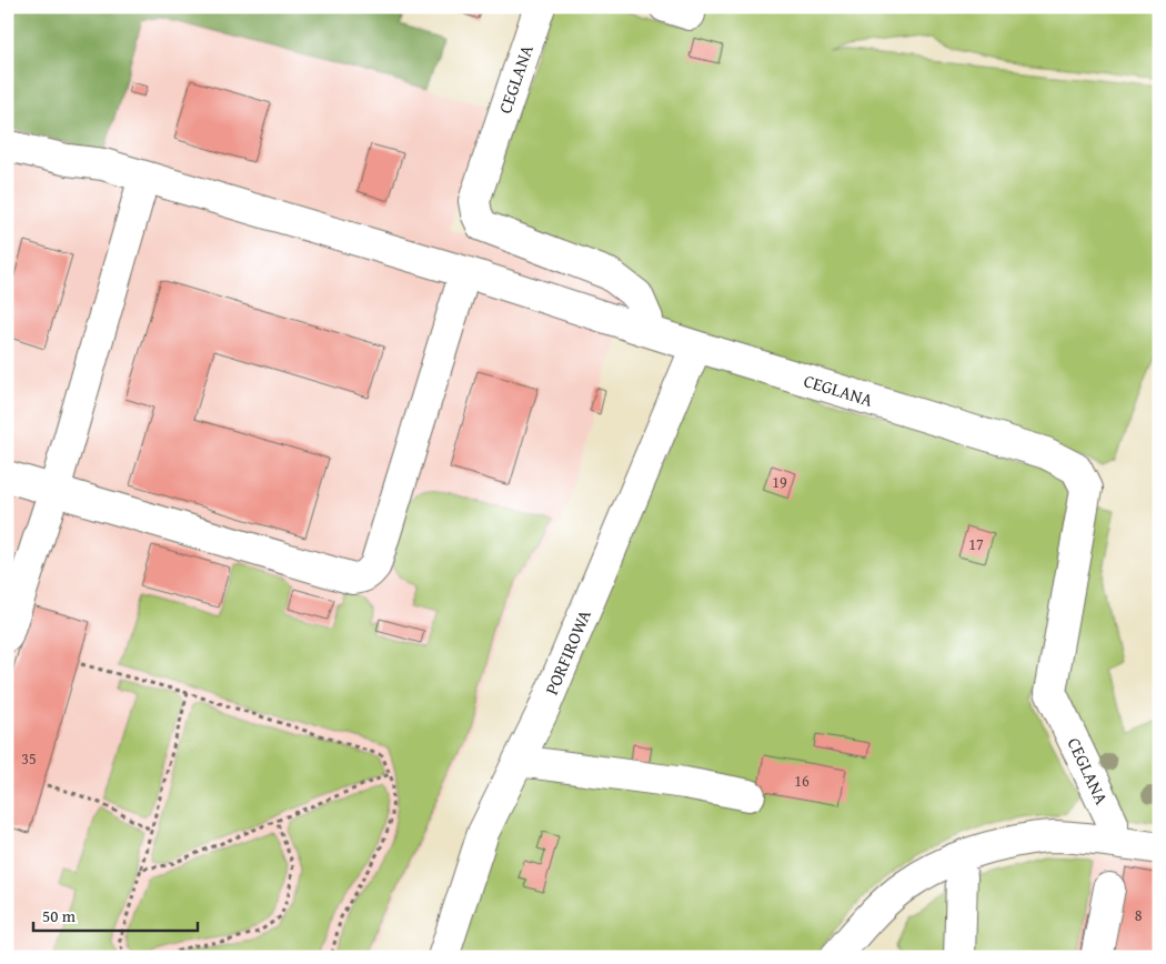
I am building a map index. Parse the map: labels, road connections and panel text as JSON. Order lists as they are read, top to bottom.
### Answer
{
  "streets": {
    "street": ["CEGLANA", "PORFIROWA"]
  },
  "crossings": [
    ["CEGLANA", "PORFIROWA"]
  ],
  "house_numbers": [
    "19",
    "17",
    "35",
    "16",
    "8"
  ],
  "scale_bar": "50 m"
}
